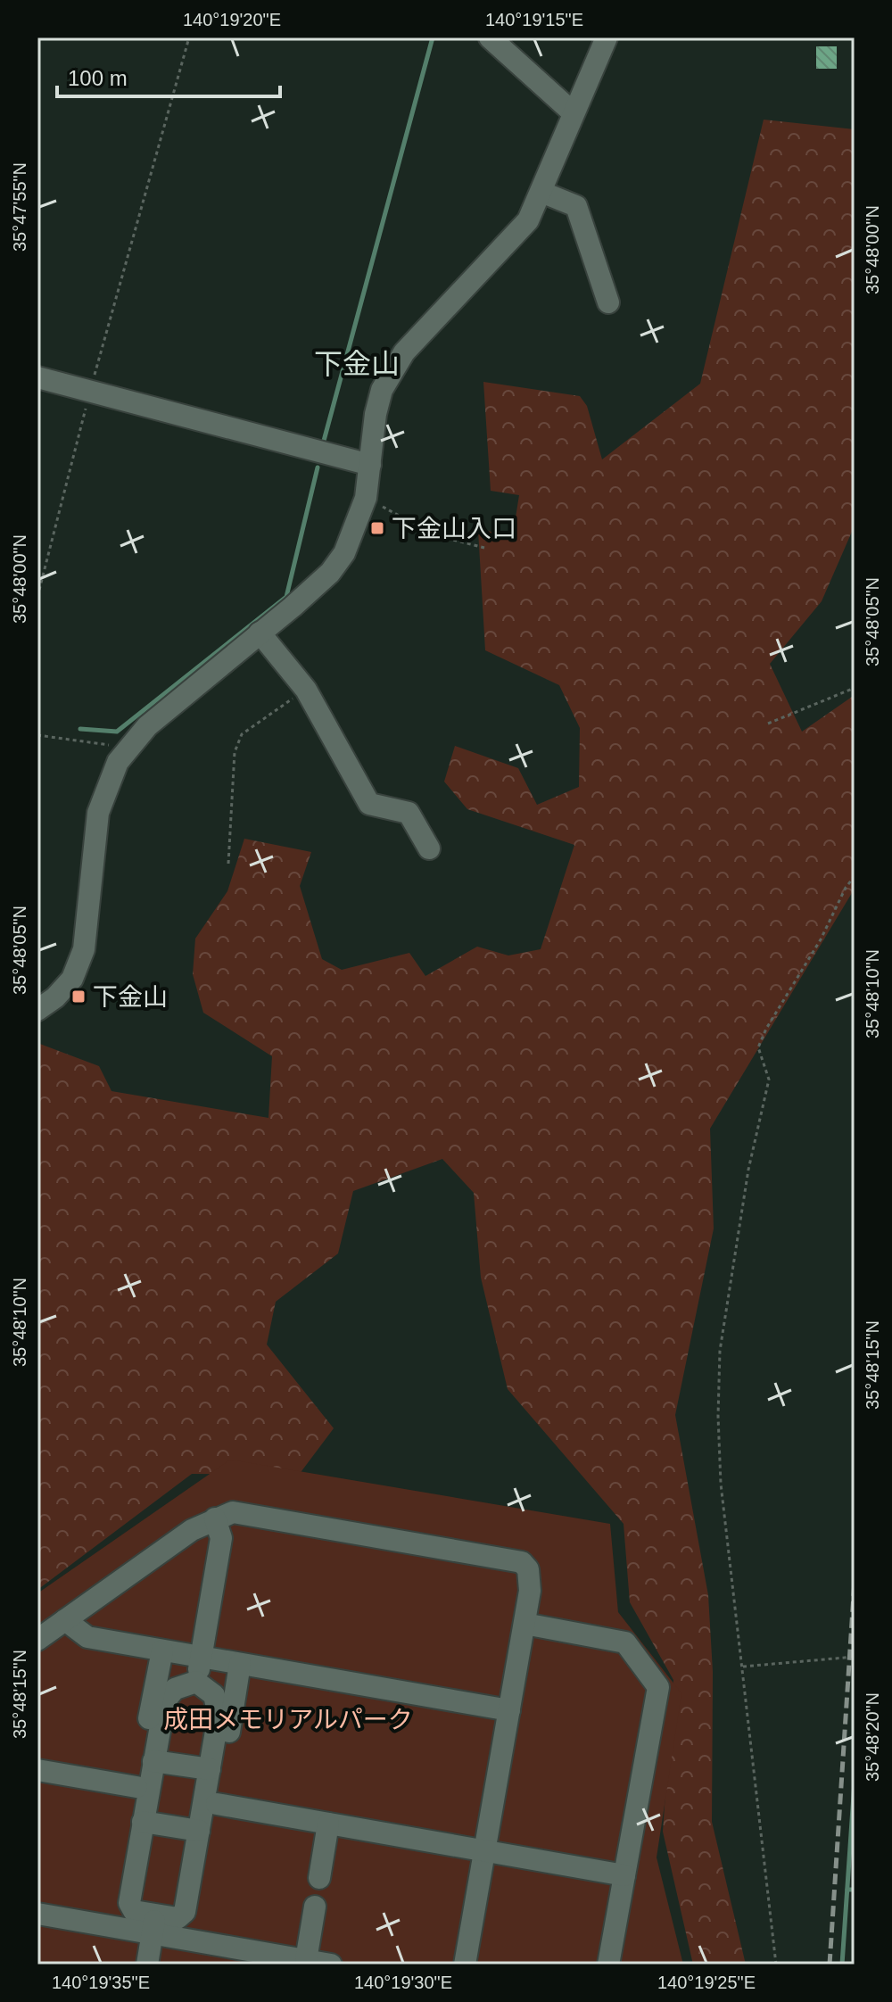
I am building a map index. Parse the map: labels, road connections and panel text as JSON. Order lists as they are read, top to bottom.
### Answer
{
  "districts": ["下金山"],
  "parks": ["成田メモリアルパーク"],
  "places": {
    "transit": ["下金山入口", "下金山"]
  },
  "scale_bar": "100 m",
  "coordinates": [
    "140°19'20\"E",
    "140°19'15\"E",
    "35°47'55\"N",
    "35°48'00\"N",
    "35°48'05\"N",
    "35°48'10\"N",
    "35°48'15\"N",
    "35°48'20\"N",
    "140°19'35\"E",
    "140°19'30\"E",
    "140°19'25\"E"
  ]
}
